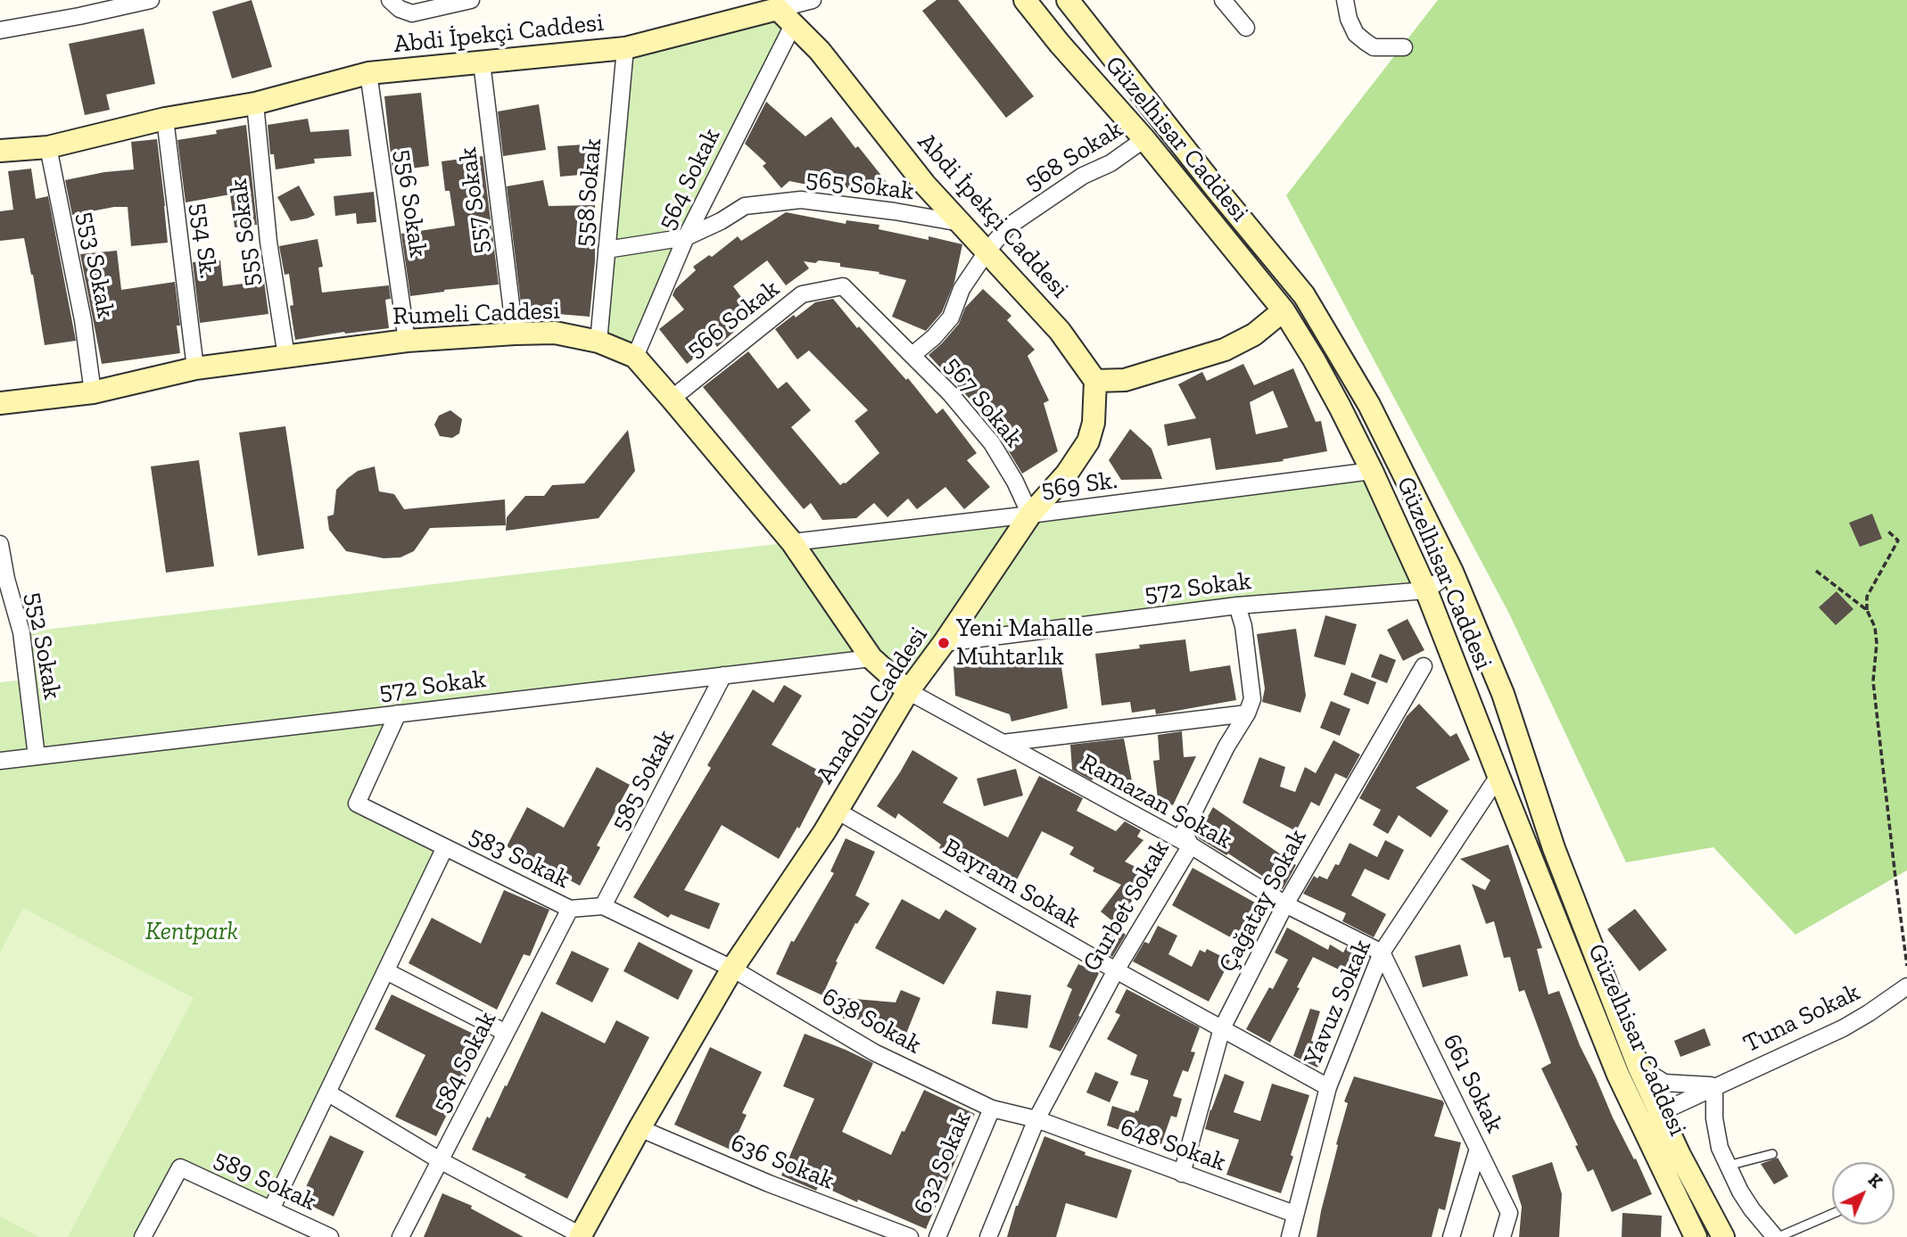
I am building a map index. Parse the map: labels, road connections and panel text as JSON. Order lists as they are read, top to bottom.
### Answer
{
  "streets": {
    "street": [
      "Abdi İpekçi Caddesi",
      "Güzelhisar Caddesi",
      "568 Sokak",
      "564 Sokak",
      "565 Sokak",
      "558 Sokak",
      "557 Sokak",
      "556 Sokak",
      "555 Sokak",
      "554 Sk.",
      "553 Sokak",
      "Rumeli Caddesi",
      "566 Sokak",
      "567 Sokak",
      "569 Sk.",
      "572 Sokak",
      "552 Sokak",
      "Anadolu Caddesi",
      "585 Sokak",
      "Ramazan Sokak",
      "583 Sokak",
      "Bayram Sokak",
      "Çağatay Sokak",
      "Gurbet Sokak",
      "Yavuz Sokak",
      "Tuna Sokak",
      "638 Sokak",
      "584 Sokak",
      "661 Sokak",
      "648 Sokak",
      "636 Sokak",
      "632 Sokak",
      "589 Sokak"
    ]
  },
  "crossings": [
    ["Abdi İpekçi Caddesi", "568 Sokak"],
    ["Abdi İpekçi Caddesi", "564 Sokak"],
    ["Abdi İpekçi Caddesi", "565 Sokak"],
    ["Abdi İpekçi Caddesi", "558 Sokak"],
    ["Abdi İpekçi Caddesi", "557 Sokak"],
    ["Abdi İpekçi Caddesi", "556 Sokak"],
    ["Abdi İpekçi Caddesi", "555 Sokak"],
    ["Abdi İpekçi Caddesi", "554 Sk."],
    ["Abdi İpekçi Caddesi", "553 Sokak"],
    ["Abdi İpekçi Caddesi", "Anadolu Caddesi"],
    ["Güzelhisar Caddesi", "568 Sokak"],
    ["Güzelhisar Caddesi", "569 Sk."],
    ["Güzelhisar Caddesi", "572 Sokak"],
    ["Güzelhisar Caddesi", "Yavuz Sokak"],
    ["Güzelhisar Caddesi", "Tuna Sokak"],
    ["568 Sokak", "566 Sokak"],
    ["568 Sokak", "567 Sokak"],
    ["564 Sokak", "565 Sokak"],
    ["564 Sokak", "Rumeli Caddesi"],
    ["565 Sokak", "558 Sokak"],
    ["558 Sokak", "Rumeli Caddesi"],
    ["557 Sokak", "Rumeli Caddesi"],
    ["556 Sokak", "Rumeli Caddesi"],
    ["555 Sokak", "Rumeli Caddesi"],
    ["554 Sk.", "Rumeli Caddesi"],
    ["553 Sokak", "Rumeli Caddesi"],
    ["Rumeli Caddesi", "566 Sokak"],
    ["Rumeli Caddesi", "569 Sk."],
    ["Rumeli Caddesi", "572 Sokak"],
    ["Rumeli Caddesi", "Anadolu Caddesi"],
    ["Rumeli Caddesi", "Ramazan Sokak"],
    ["566 Sokak", "567 Sokak"],
    ["567 Sokak", "569 Sk."],
    ["567 Sokak", "Anadolu Caddesi"],
    ["569 Sk.", "Anadolu Caddesi"],
    ["572 Sokak", "552 Sokak"],
    ["572 Sokak", "Anadolu Caddesi"],
    ["572 Sokak", "585 Sokak"],
    ["572 Sokak", "583 Sokak"],
    ["572 Sokak", "Gurbet Sokak"],
    ["Anadolu Caddesi", "Ramazan Sokak"],
    ["Anadolu Caddesi", "Bayram Sokak"],
    ["Anadolu Caddesi", "638 Sokak"],
    ["Anadolu Caddesi", "636 Sokak"],
    ["585 Sokak", "583 Sokak"],
    ["Ramazan Sokak", "Çağatay Sokak"],
    ["Ramazan Sokak", "Gurbet Sokak"],
    ["Ramazan Sokak", "Yavuz Sokak"],
    ["Ramazan Sokak", "661 Sokak"],
    ["583 Sokak", "584 Sokak"],
    ["Bayram Sokak", "Çağatay Sokak"],
    ["Bayram Sokak", "Gurbet Sokak"],
    ["Bayram Sokak", "Yavuz Sokak"],
    ["Çağatay Sokak", "648 Sokak"],
    ["Gurbet Sokak", "638 Sokak"],
    ["Gurbet Sokak", "648 Sokak"],
    ["Yavuz Sokak", "661 Sokak"],
    ["Yavuz Sokak", "648 Sokak"],
    ["638 Sokak", "648 Sokak"],
    ["638 Sokak", "632 Sokak"]
  ],
  "parks": ["Kentpark"],
  "places": ["Yeni Mahalle Muhtarlık"],
  "north": "top right"
}
